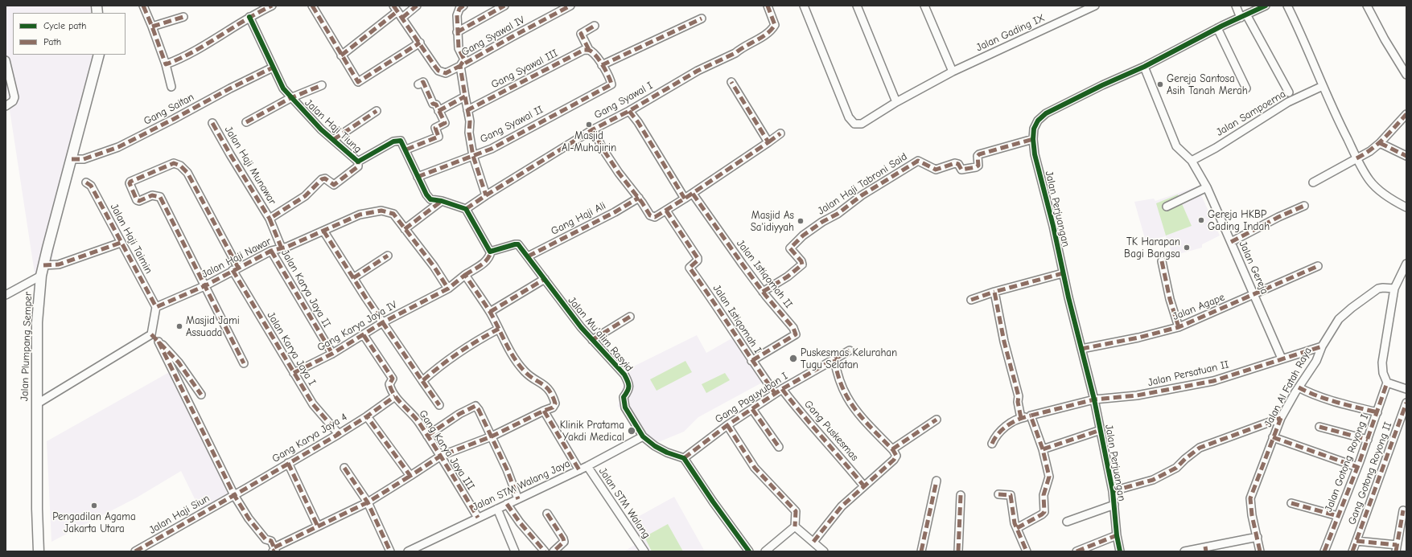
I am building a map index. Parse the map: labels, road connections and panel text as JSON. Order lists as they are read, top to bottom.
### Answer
{
  "streets": {
    "main road": ["Jalan Plumpang Semper"],
    "street": [
      "Jalan Gading IX",
      "Gang Syawal IV",
      "Gang Syawal III",
      "Gang Syawal I",
      "Gang Saitan",
      "Jalan Sampoerna",
      "Gang Syawal II",
      "Jalan Haji Tiung",
      "Jalan Haji Munawar",
      "Jalan Haji Tabroni Said",
      "Jalan Perjuangan",
      "Gang Haji Ali",
      "Jalan Haji Taimin",
      "Jalan Haji Nawar",
      "Jalan Gereja",
      "Jalan Istiqomah II",
      "Jalan Karya Jaya II",
      "Jalan Agape",
      "Jalan Istiqomah I",
      "Gang Karya Jaya IV",
      "Jalan Mu'alim Rasyid",
      "Jalan Karya Jaya I",
      "Jalan Persatuan II",
      "Jalan Al Fatah Raya",
      "Gang Paguyuban I",
      "Gang Puskesmas",
      "Gang Karya Jaya 4",
      "Gang Karya Jaya III",
      "Jalan Gotong Royong I",
      "Gang Gotong Royong II",
      "Jalan STM Walang Jaya",
      "Jalan STM Walang",
      "Jalan Haji Siun"
    ]
  },
  "crossings": [
    ["Gang Saitan", "Jalan Haji Tiung"],
    ["Gang Saitan", "Jalan Plumpang Semper"],
    ["Jalan Sampoerna", "Jalan Gereja"],
    ["Jalan Haji Tiung", "Jalan Haji Munawar"],
    ["Jalan Haji Munawar", "Jalan Haji Nawar"],
    ["Jalan Haji Tabroni Said", "Jalan Perjuangan"],
    ["Jalan Haji Tabroni Said", "Jalan Istiqomah II"],
    ["Jalan Perjuangan", "Jalan Gereja"],
    ["Jalan Perjuangan", "Jalan Agape"],
    ["Jalan Perjuangan", "Jalan Persatuan II"],
    ["Jalan Haji Taimin", "Jalan Haji Nawar"],
    ["Jalan Haji Nawar", "Jalan Karya Jaya II"],
    ["Jalan Haji Nawar", "Gang Karya Jaya IV"],
    ["Jalan Haji Nawar", "Jalan Karya Jaya I"],
    ["Jalan Gereja", "Jalan Agape"],
    ["Jalan Gereja", "Jalan Persatuan II"],
    ["Jalan Istiqomah II", "Jalan Istiqomah I"],
    ["Jalan Karya Jaya II", "Gang Karya Jaya IV"],
    ["Jalan Istiqomah I", "Gang Paguyuban I"],
    ["Gang Karya Jaya IV", "Jalan Karya Jaya I"],
    ["Jalan Mu'alim Rasyid", "Jalan STM Walang Jaya"],
    ["Jalan Karya Jaya I", "Gang Karya Jaya 4"],
    ["Jalan Persatuan II", "Jalan Al Fatah Raya"],
    ["Gang Paguyuban I", "Gang Puskesmas"],
    ["Gang Karya Jaya 4", "Gang Karya Jaya III"],
    ["Gang Karya Jaya 4", "Jalan Haji Siun"],
    ["Gang Karya Jaya III", "Jalan STM Walang Jaya"],
    ["Jalan STM Walang Jaya", "Jalan STM Walang"]
  ],
  "places": [
    "Gereja Santosa Asih Tanah Merah",
    "Masjid Al-Muhajirin",
    "Gereja HKBP Gading Indah",
    "Masjid As Sa'idiyyah",
    "TK Harapan Bagi Bangsa",
    "Masjid Jami Assuada",
    "Puskesmas Kelurahan Tugu Selatan",
    "Klinik Pratama Yakdi Medical",
    "Pengadilan Agama Jakarta Utara"
  ],
  "legend": ["Cycle path", "Path"]
}
